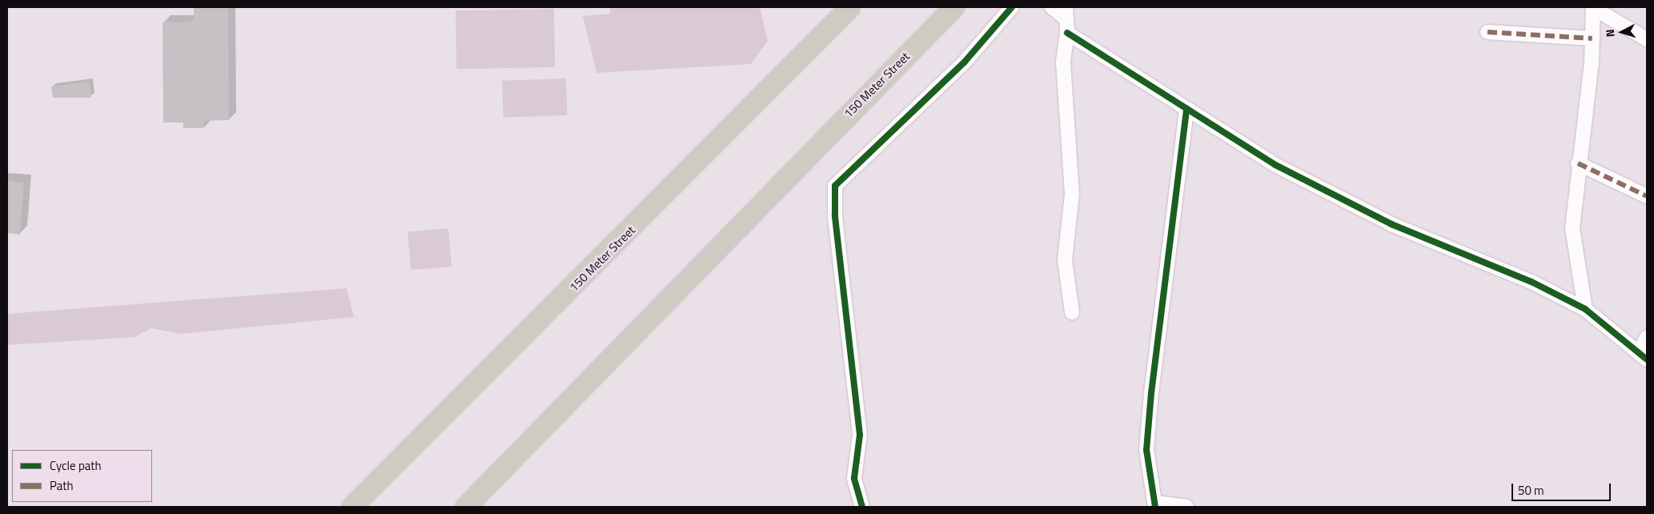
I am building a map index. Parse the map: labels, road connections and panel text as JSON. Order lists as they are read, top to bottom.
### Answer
{
  "streets": {
    "highway": ["150 Meter Street"]
  },
  "legend": ["Cycle path", "Path"],
  "scale_bar": "50 m",
  "north": "left"
}
